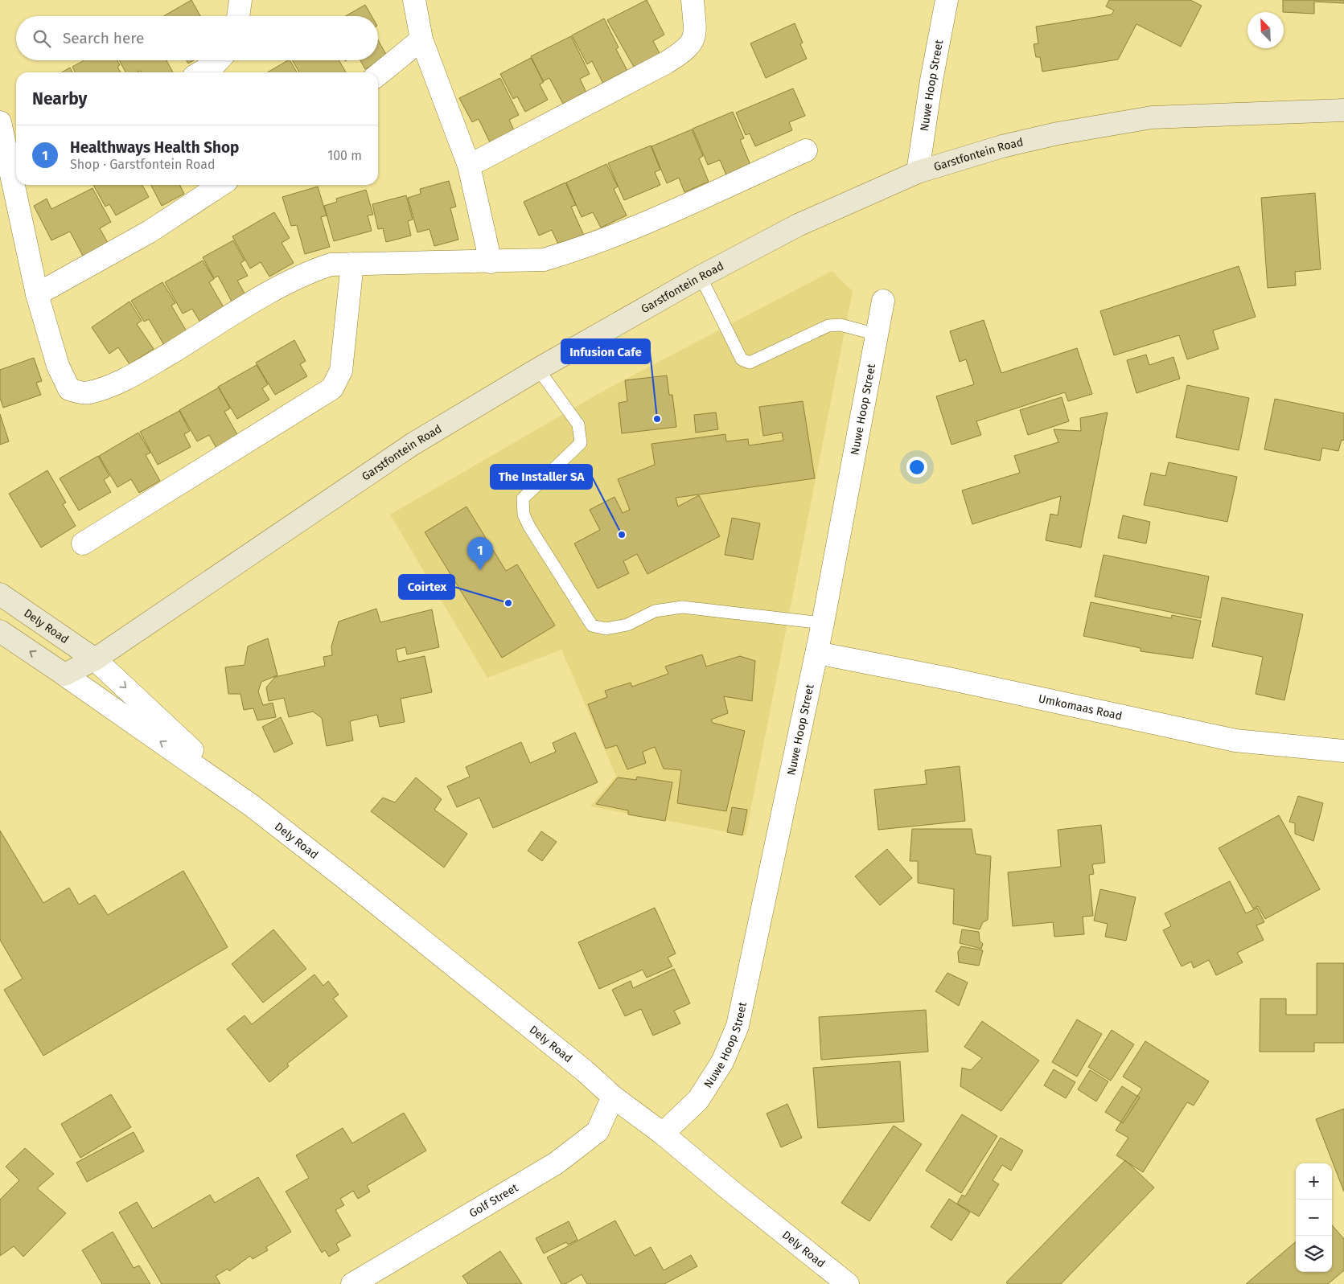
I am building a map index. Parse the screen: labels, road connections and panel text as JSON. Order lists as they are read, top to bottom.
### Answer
{
  "streets": {
    "main road": ["Garstfontein Road", "Dely Road"],
    "street": ["Nuwe Hoop Street", "Umkomaas Road", "Golf Street"]
  },
  "crossings": [
    ["Nuwe Hoop Street", "Garstfontein Road"],
    ["Nuwe Hoop Street", "Dely Road"],
    ["Nuwe Hoop Street", "Umkomaas Road"],
    ["Garstfontein Road", "Dely Road"],
    ["Dely Road", "Golf Street"]
  ],
  "places": ["Infusion Cafe", "The Installer SA", "Coirtex"],
  "north": "top left",
  "page": {
    "search": "Search here",
    "heading": "Nearby",
    "list": [
      {
        "mark": "1",
        "name": "Healthways Health Shop",
        "note": "Shop · Garstfontein Road",
        "value": "100 m"
      }
    ],
    "pins": "1",
    "map_buttons": ["+", "−"]
  }
}
